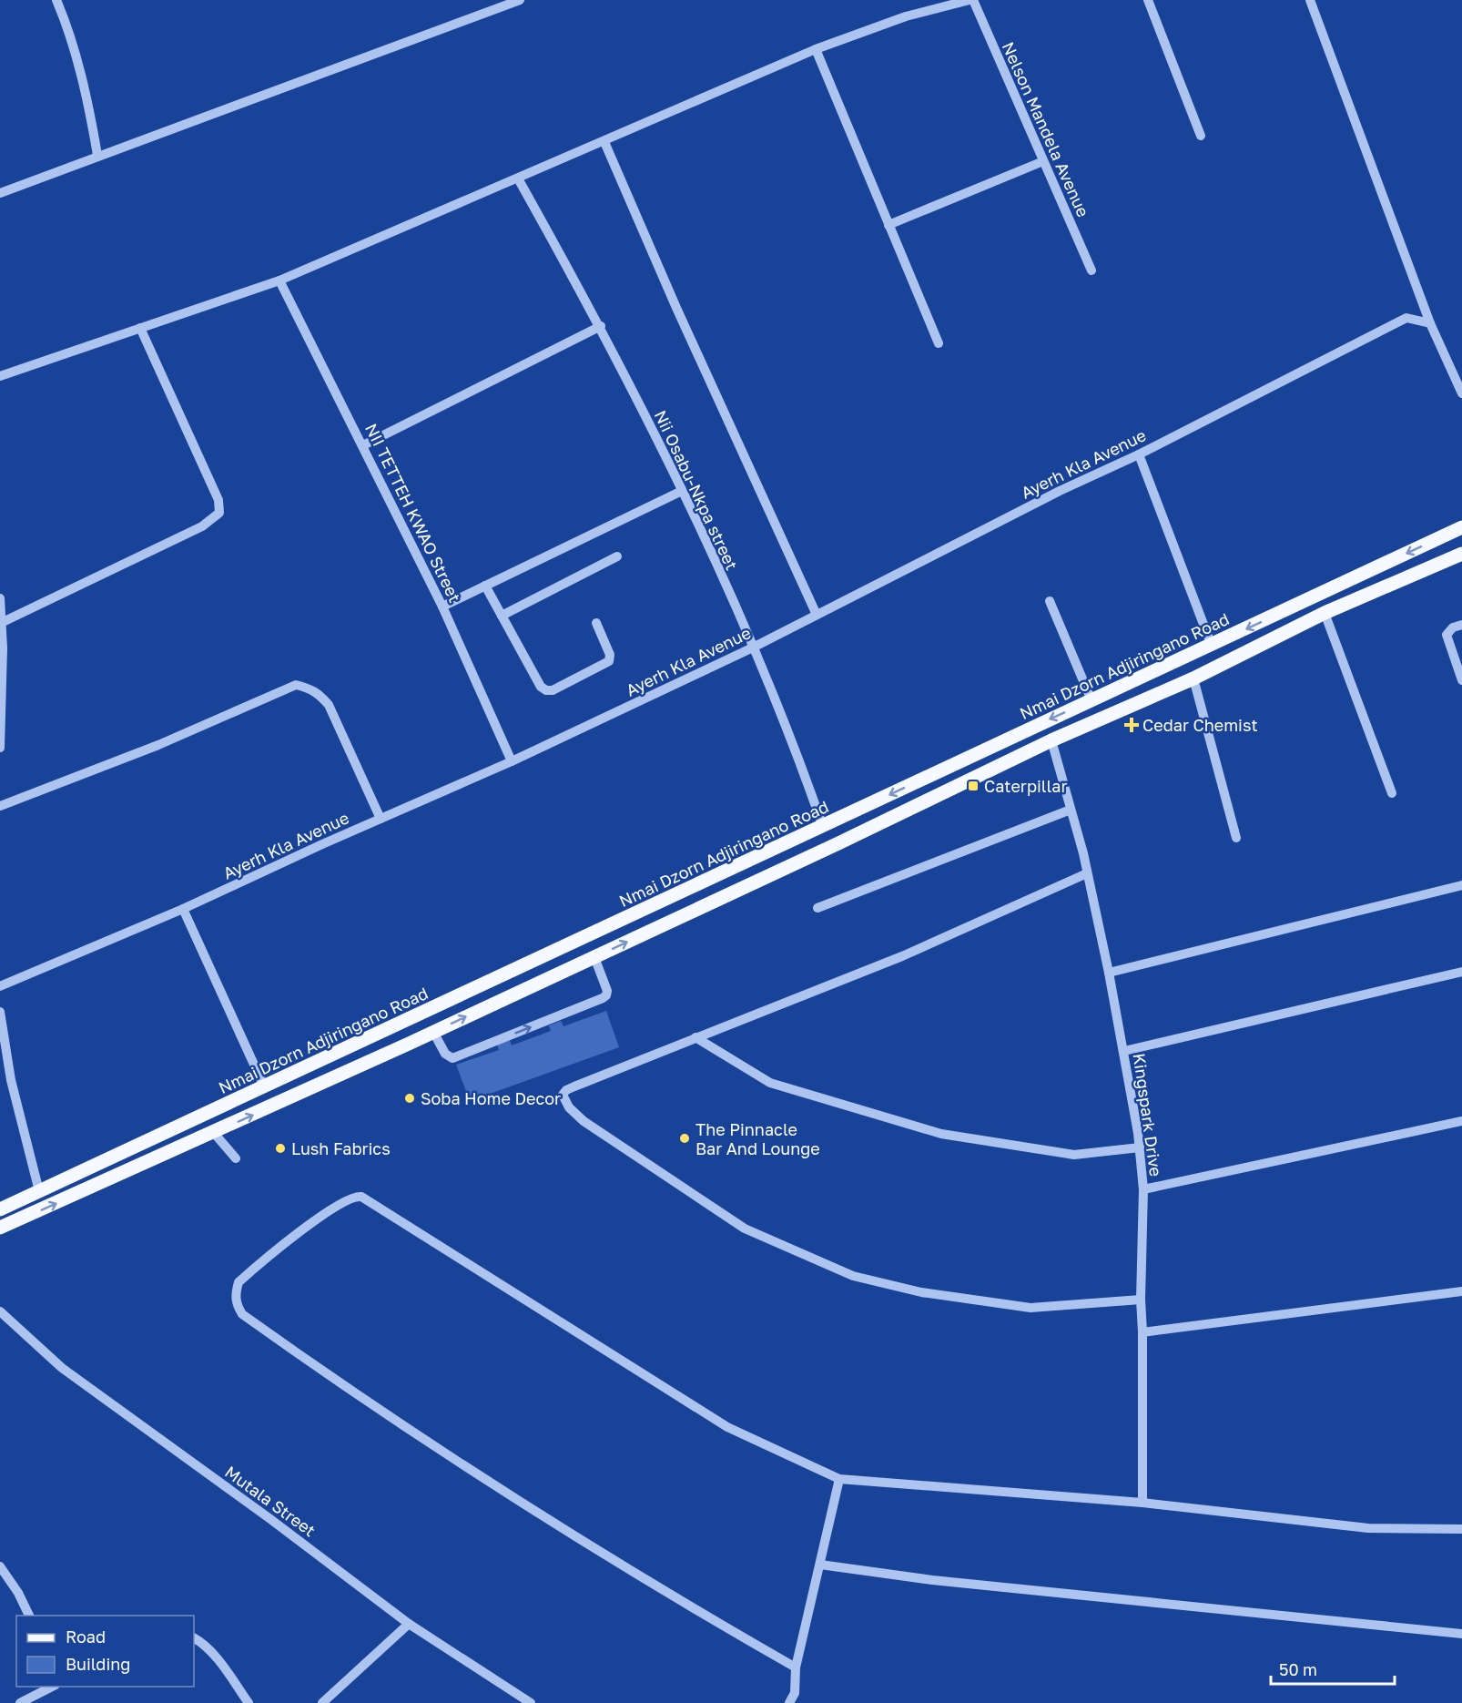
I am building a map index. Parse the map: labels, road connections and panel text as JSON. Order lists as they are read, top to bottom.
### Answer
{
  "streets": {
    "main road": ["Nmai Dzorn Adjiringano Road"],
    "street": [
      "Nelson Mandela Avenue",
      "Ayerh Kla Avenue",
      "Nii Osabu-Nkpa street",
      "NII TETTEH KWAO Street",
      "Kingspark Drive",
      "Mutala Street"
    ]
  },
  "crossings": [
    ["Ayerh Kla Avenue", "Nii Osabu-Nkpa street"],
    ["Ayerh Kla Avenue", "NII TETTEH KWAO Street"],
    ["Nii Osabu-Nkpa street", "Nmai Dzorn Adjiringano Road"]
  ],
  "places": {
    "health": ["Cedar Chemist"],
    "transit": ["Caterpillar"],
    "other": ["Soba Home Decor", "The Pinnacle Bar And Lounge", "Lush Fabrics"]
  },
  "legend": ["Road", "Building"],
  "scale_bar": "50 m"
}
